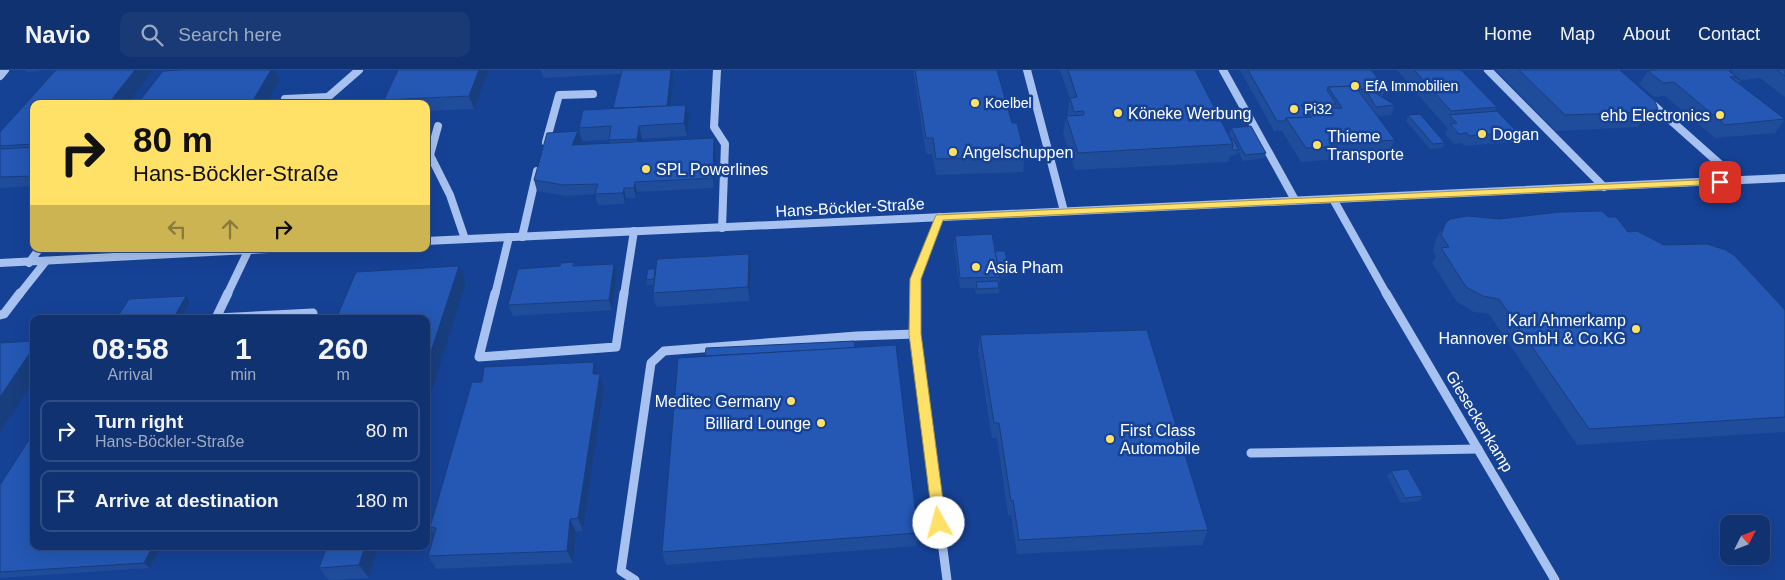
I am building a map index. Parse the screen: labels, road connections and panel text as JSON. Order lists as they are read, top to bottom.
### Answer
{
  "streets": {
    "street": ["Hans-Böckler-Straße", "Gieseckenkamp"]
  },
  "crossings": [
    ["Hans-Böckler-Straße", "Gieseckenkamp"]
  ],
  "places": [
    "EfA Immobilien",
    "Koelbel",
    "Pi32",
    "Köneke Werbung",
    "ehb Electronics",
    "Dogan",
    "Thieme Transporte",
    "Angelschuppen",
    "SPL Powerlines",
    "Asia Pham",
    "Karl Ahmerkamp Hannover GmbH & Co.KG",
    "Meditec Germany",
    "Billiard Lounge",
    "First Class Automobile"
  ],
  "north": "top right",
  "page": {
    "header": "Navio",
    "search": "Search here",
    "nav": [
      "Home",
      "Map",
      "About",
      "Contact"
    ],
    "turn": ["80 m", "Hans-Böckler-Straße"],
    "eta": [
      "08:58",
      "Arrival",
      "1",
      "min",
      "260",
      "m"
    ],
    "list": [
      {
        "name": "Turn right",
        "note": "Hans-Böckler-Straße",
        "value": "80 m"
      },
      {
        "name": "Arrive at destination",
        "value": "180 m"
      }
    ]
  }
}
